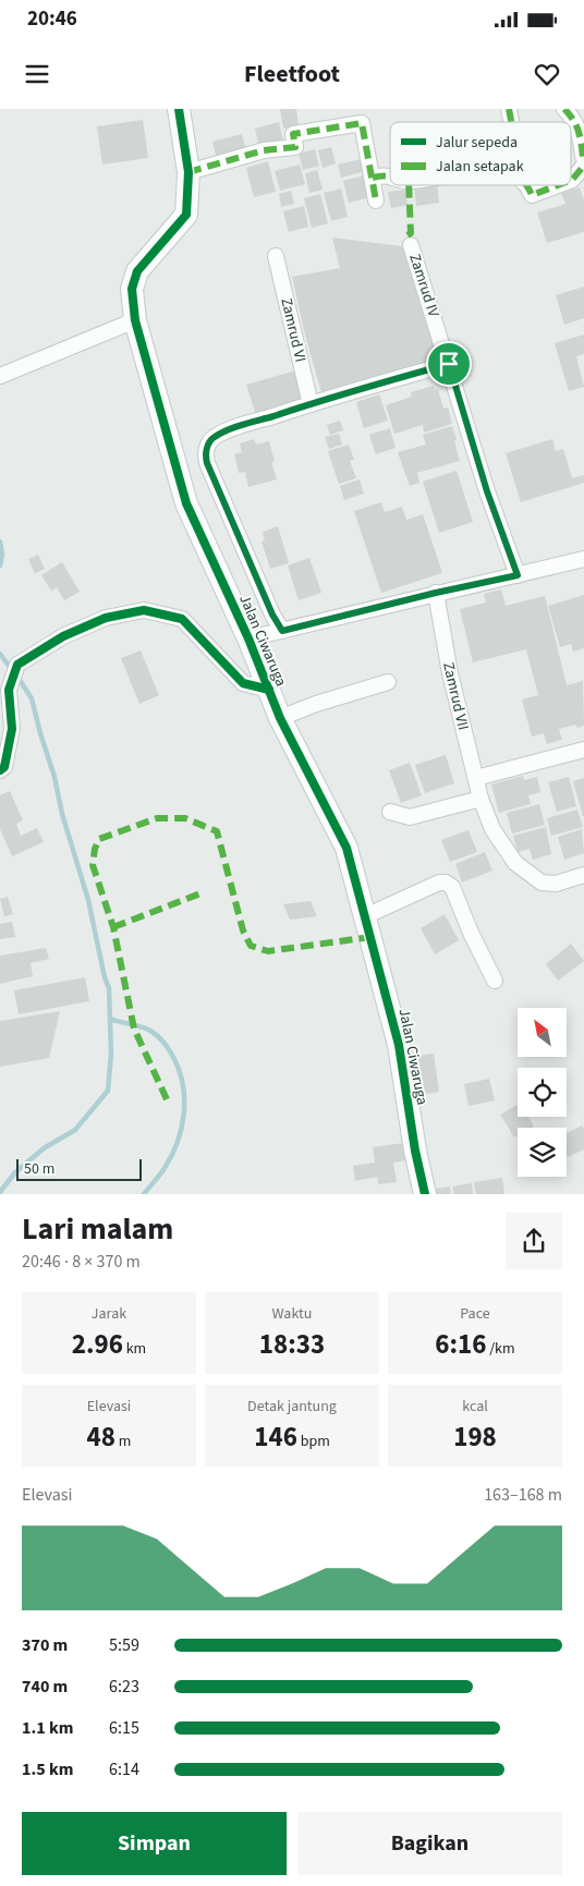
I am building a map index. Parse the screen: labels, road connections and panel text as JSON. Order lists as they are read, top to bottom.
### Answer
{
  "streets": {
    "street": [
      "Zamrud IV",
      "Zamrud VI",
      "Jalan Ciwaruga",
      "Zamrud VII"
    ]
  },
  "legend": ["Jalur sepeda", "Jalan setapak"],
  "scale_bar": "50 m",
  "north": "top left",
  "page": {
    "status": "20:46",
    "header": "Fleetfoot",
    "scale": "50 m",
    "heading": ["Lari malam", "20:46 · 8 × 370 m"],
    "stats": [
      ["Jarak", "2.96 km"],
      ["Waktu", "18:33"],
      ["Pace", "6:16 /km"],
      ["Elevasi", "48 m"],
      ["Detak jantung", "146 bpm"],
      ["kcal", "198"]
    ],
    "chart": ["Elevasi", "163–168 m"],
    "list": [
      {
        "name": "370 m",
        "note": "5:59"
      },
      {
        "name": "740 m",
        "note": "6:23"
      },
      {
        "name": "1.1 km",
        "note": "6:15"
      },
      {
        "name": "1.5 km",
        "note": "6:14"
      }
    ],
    "buttons": ["Simpan", "Bagikan"]
  }
}
